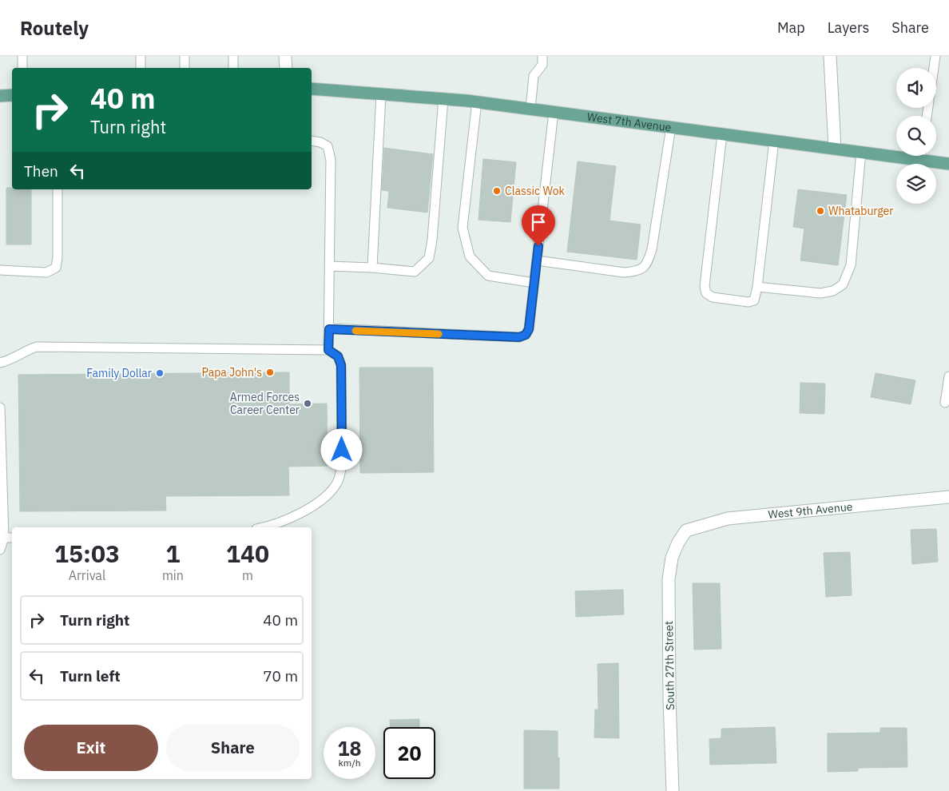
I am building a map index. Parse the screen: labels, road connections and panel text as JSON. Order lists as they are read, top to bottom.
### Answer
{
  "streets": {
    "main road": ["West 7th Avenue"],
    "street": ["West 9th Avenue", "South 27th Street"]
  },
  "crossings": [
    ["West 9th Avenue", "South 27th Street"]
  ],
  "places": [
    "Classic Wok",
    "Whataburger",
    "Papa John's",
    "Family Dollar",
    "Armed Forces Career Center"
  ],
  "page": {
    "header": "Routely",
    "nav": ["Map", "Layers", "Share"],
    "turn": ["40 m", "Turn right"],
    "then": "Then",
    "eta": [
      "15:03",
      "Arrival",
      "1",
      "min",
      "140",
      "m"
    ],
    "list": [
      {
        "name": "Turn right",
        "value": "40 m"
      },
      {
        "name": "Turn left",
        "value": "70 m"
      }
    ],
    "buttons": ["Exit", "Share"],
    "speed": "18 km/h",
    "limit": "20"
  }
}
